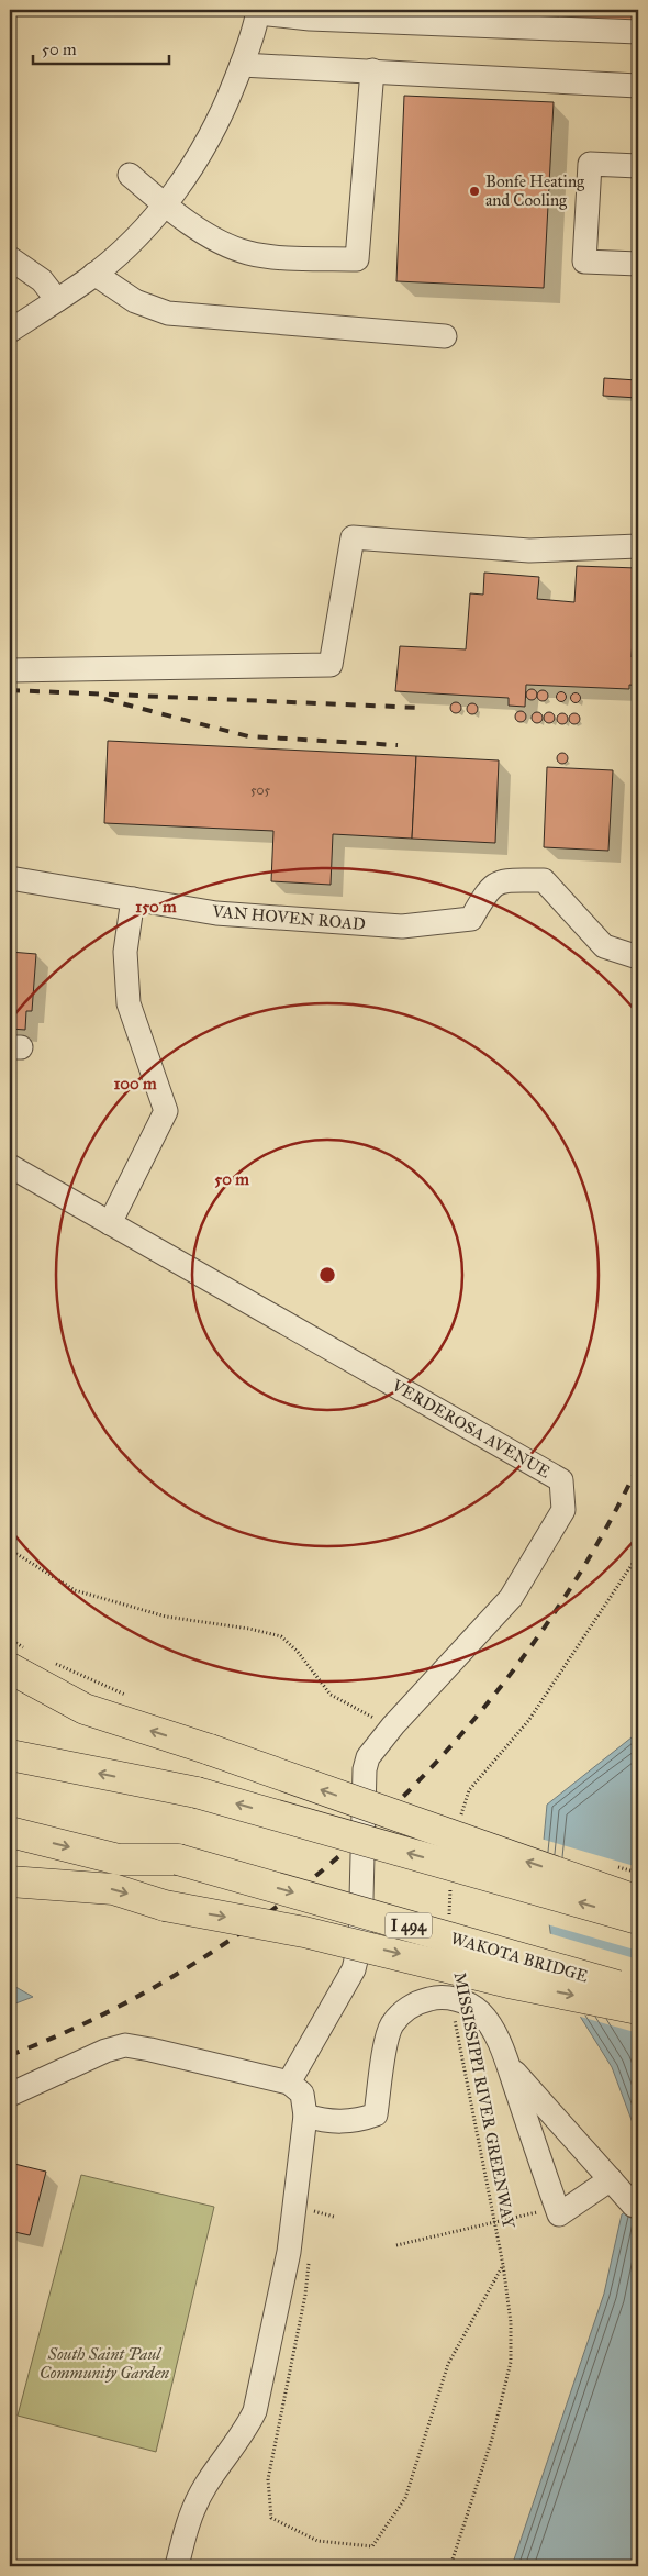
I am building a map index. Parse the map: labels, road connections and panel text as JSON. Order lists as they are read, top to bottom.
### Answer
{
  "streets": {
    "highway": ["I 494", "WAKOTA BRIDGE"],
    "street": ["VAN HOVEN ROAD", "VERDEROSA AVENUE"],
    "path": ["MISSISSIPPI RIVER GREENWAY"]
  },
  "parks": ["South Saint Paul Community Garden"],
  "places": ["Bonfe Heating and Cooling"],
  "house_numbers": ["505"],
  "scale_bar": "50 m",
  "rings": ["150 m", "100 m", "50 m"]
}
